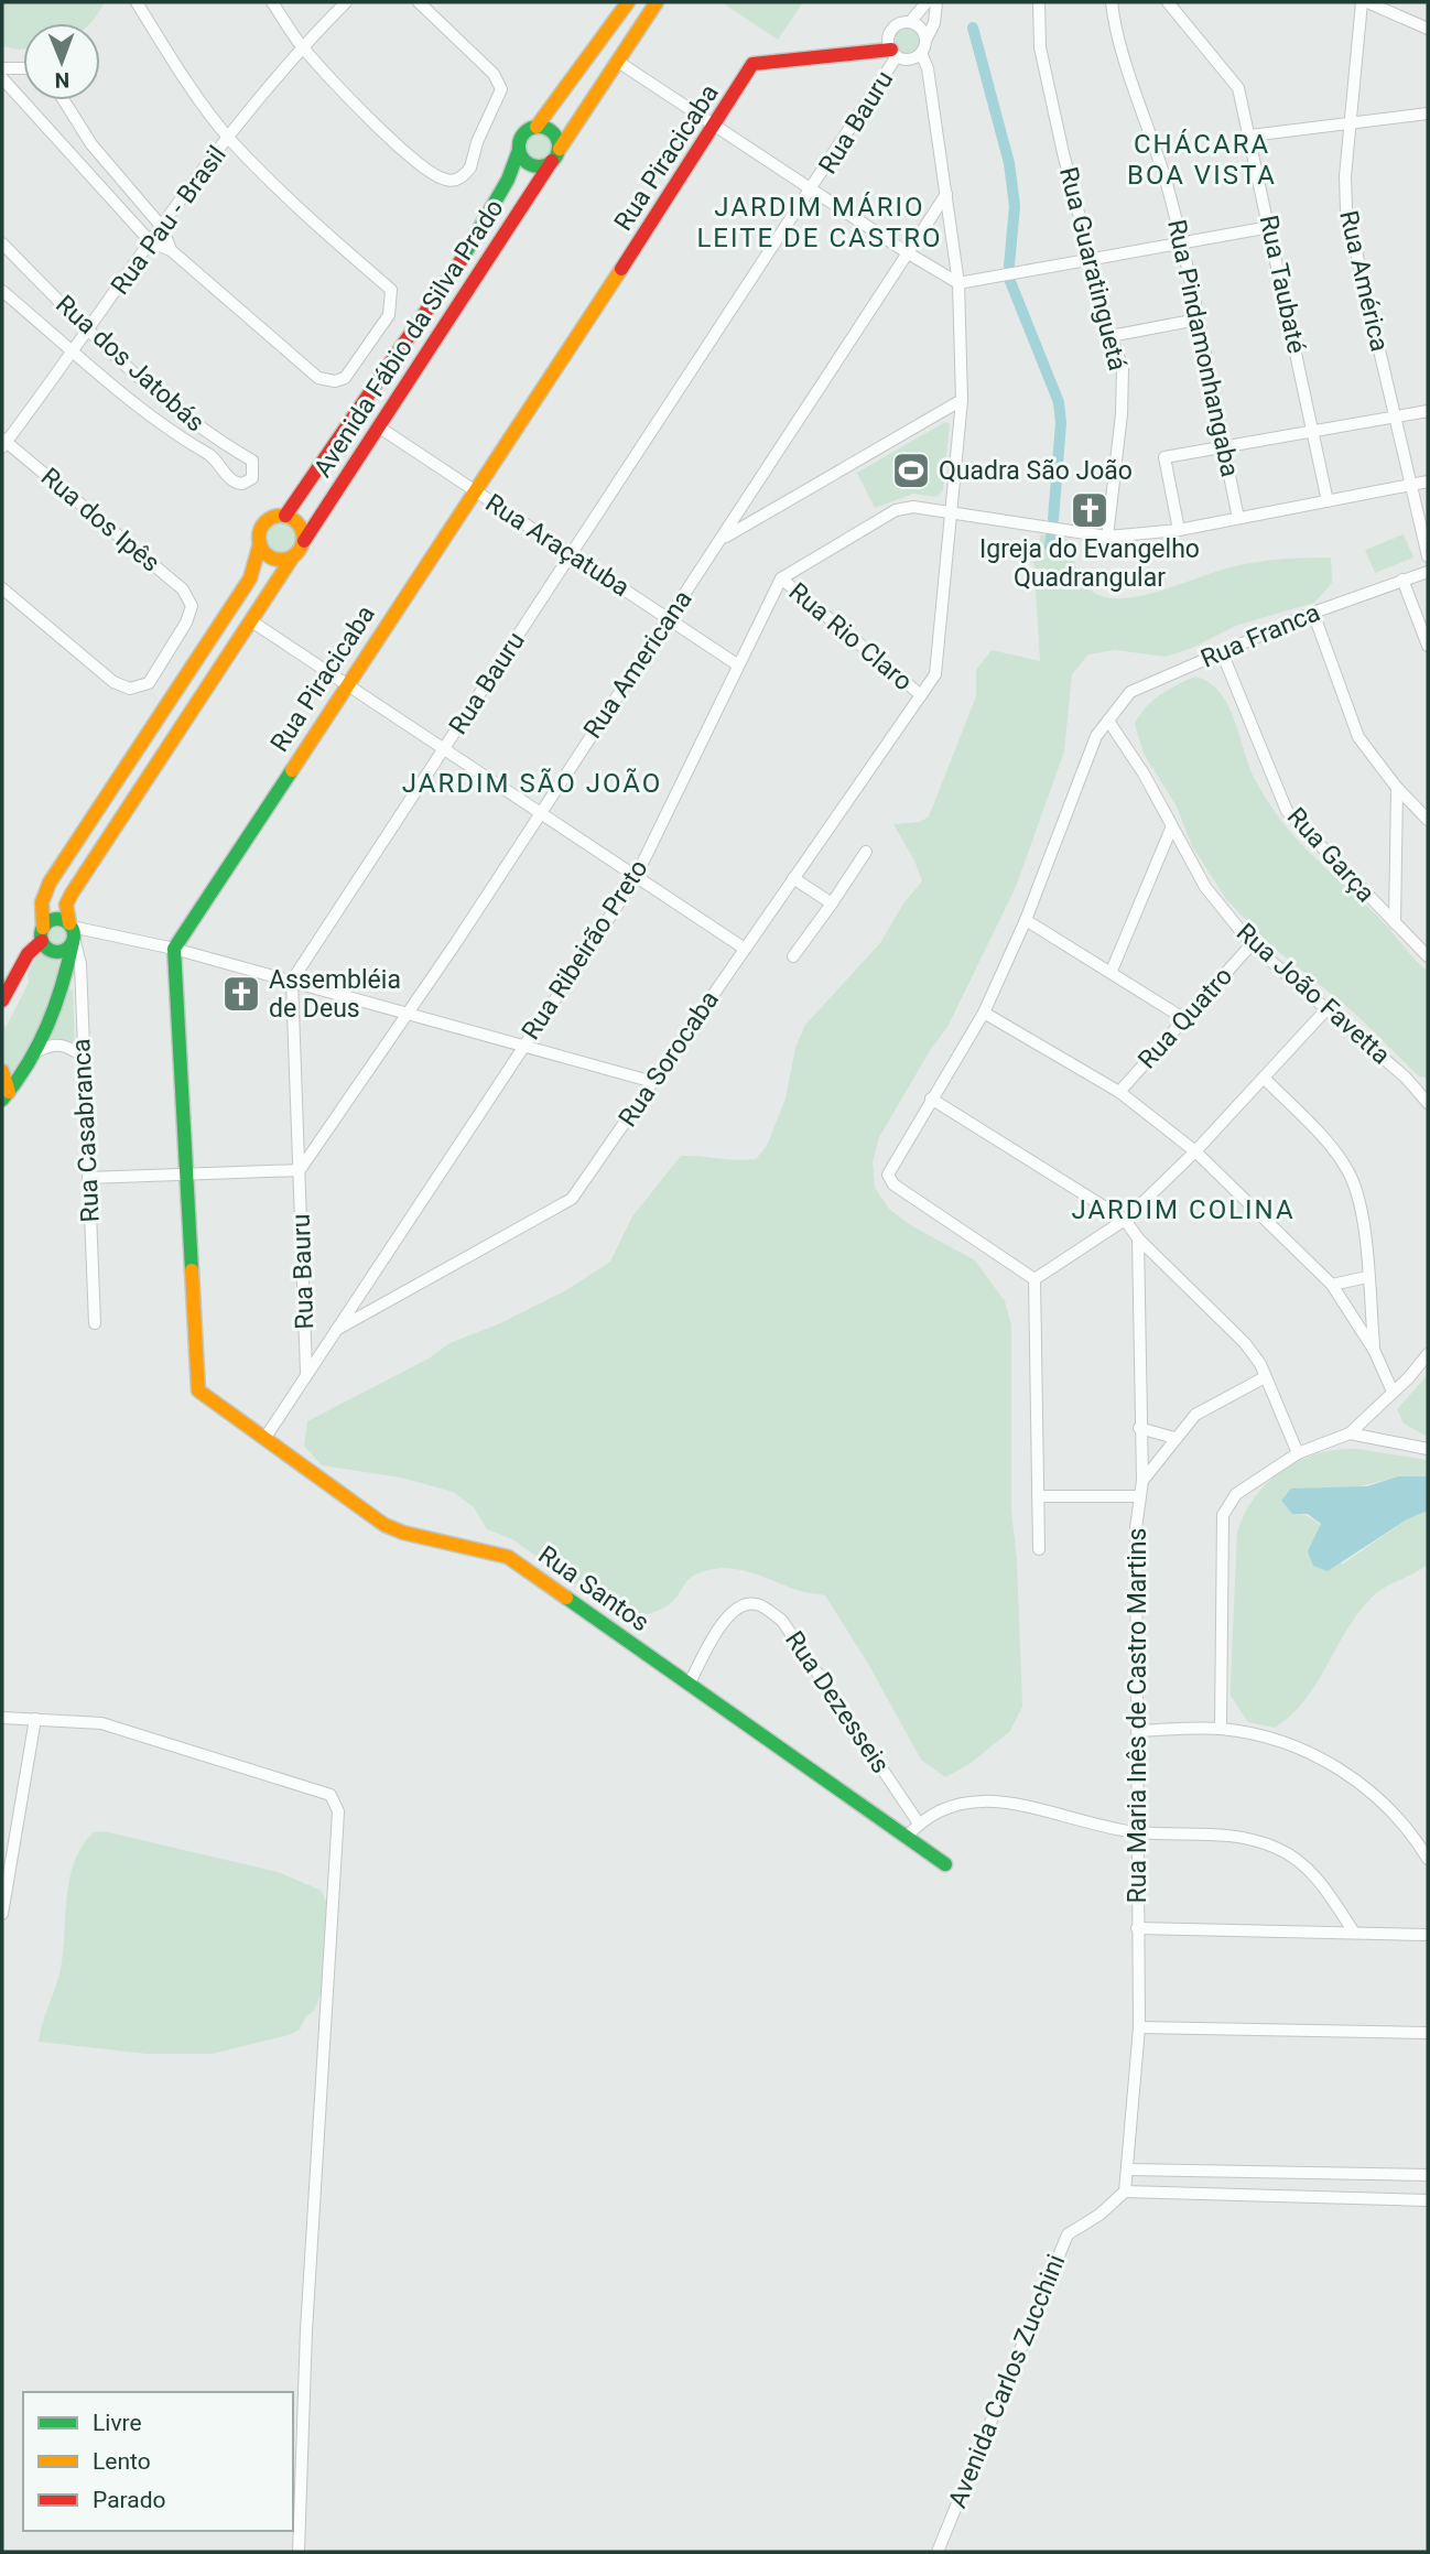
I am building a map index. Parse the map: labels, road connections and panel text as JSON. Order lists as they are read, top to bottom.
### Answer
{
  "streets": {
    "main road": ["Rua Piracicaba", "Avenida Fábio da Silva Prado", "Rua Santos"],
    "street": [
      "Rua Bauru",
      "Rua Pau - Brasil",
      "Rua Guaratinguetá",
      "Rua América",
      "Rua Taubaté",
      "Rua Pindamonhangaba",
      "Rua dos Jatobás",
      "Rua dos Ipês",
      "Rua Araçatuba",
      "Rua Franca",
      "Rua Rio Claro",
      "Rua Americana",
      "Rua Garça",
      "Rua Ribeirão Preto",
      "Rua João Favetta",
      "Rua Quatro",
      "Rua Sorocaba",
      "Rua Casabranca",
      "Rua Dezesseis",
      "Rua Maria Inês de Castro Martins",
      "Avenida Carlos Zucchini"
    ]
  },
  "crossings": [
    ["Rua Bauru", "Rua Piracicaba"],
    ["Rua Bauru", "Rua Araçatuba"],
    ["Rua Bauru", "Rua Americana"],
    ["Rua Bauru", "Rua Ribeirão Preto"],
    ["Rua Bauru", "Rua Sorocaba"],
    ["Rua Piracicaba", "Rua Araçatuba"],
    ["Rua Piracicaba", "Rua Sorocaba"],
    ["Rua Pau - Brasil", "Rua dos Jatobás"],
    ["Rua Pau - Brasil", "Rua dos Ipês"],
    ["Avenida Fábio da Silva Prado", "Rua Araçatuba"],
    ["Rua Araçatuba", "Rua Americana"],
    ["Rua Araçatuba", "Rua Ribeirão Preto"],
    ["Rua Franca", "Rua Garça"],
    ["Rua Franca", "Rua João Favetta"],
    ["Rua Rio Claro", "Rua Ribeirão Preto"],
    ["Rua Rio Claro", "Rua Sorocaba"],
    ["Rua Americana", "Rua Sorocaba"],
    ["Rua Ribeirão Preto", "Rua Sorocaba"],
    ["Rua Ribeirão Preto", "Rua Santos"],
    ["Rua João Favetta", "Rua Quatro"],
    ["Rua Santos", "Rua Dezesseis"],
    ["Rua Maria Inês de Castro Martins", "Avenida Carlos Zucchini"]
  ],
  "districts": [
    "CHÁCARA BOA VISTA",
    "JARDIM MÁRIO LEITE DE CASTRO",
    "JARDIM SÃO JOÃO",
    "JARDIM COLINA"
  ],
  "places": {
    "sports": ["Quadra São João"],
    "church": ["Igreja do Evangelho Quadrangular", "Assembléia de Deus"]
  },
  "legend": ["Livre", "Lento", "Parado"],
  "north": "bottom"
}
